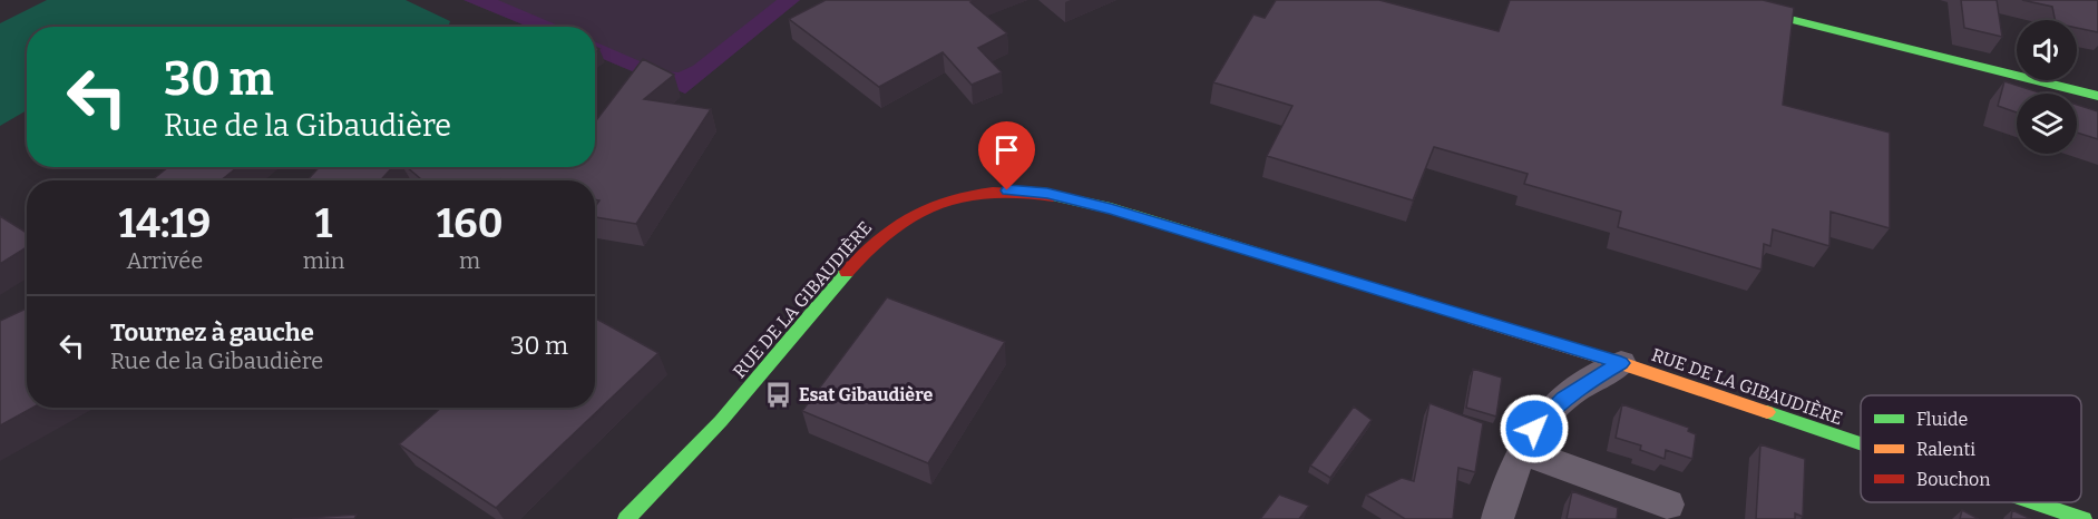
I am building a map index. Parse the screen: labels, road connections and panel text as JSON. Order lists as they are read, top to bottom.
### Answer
{
  "streets": {
    "street": ["RUE DE LA GIBAUDIÈRE"]
  },
  "places": {
    "bus stop": ["Esat Gibaudière"]
  },
  "legend": ["Fluide", "Ralenti", "Bouchon"],
  "page": {
    "turn": ["30 m", "Rue de la Gibaudière"],
    "eta": [
      "14:19",
      "Arrivée",
      "1",
      "min",
      "160",
      "m"
    ],
    "list": [
      {
        "name": "Tournez à gauche",
        "note": "Rue de la Gibaudière",
        "value": "30 m"
      }
    ]
  }
}
